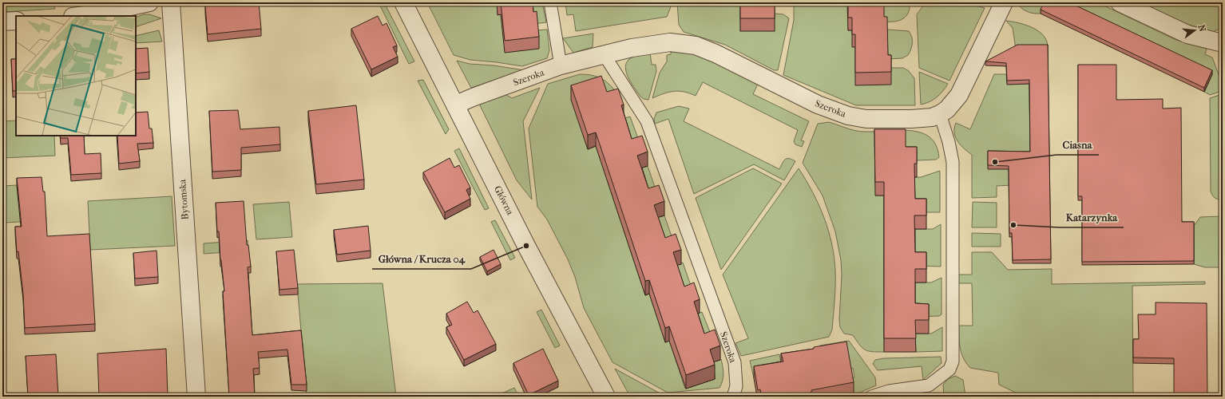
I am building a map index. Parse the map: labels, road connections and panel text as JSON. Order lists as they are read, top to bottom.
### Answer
{
  "streets": {
    "street": ["Szeroka", "Bytomska", "Główna"]
  },
  "crossings": [
    ["Szeroka", "Główna"]
  ],
  "places": ["Ciasna", "Katarzynka", "Główna / Krucza 04"],
  "north": "right"
}
